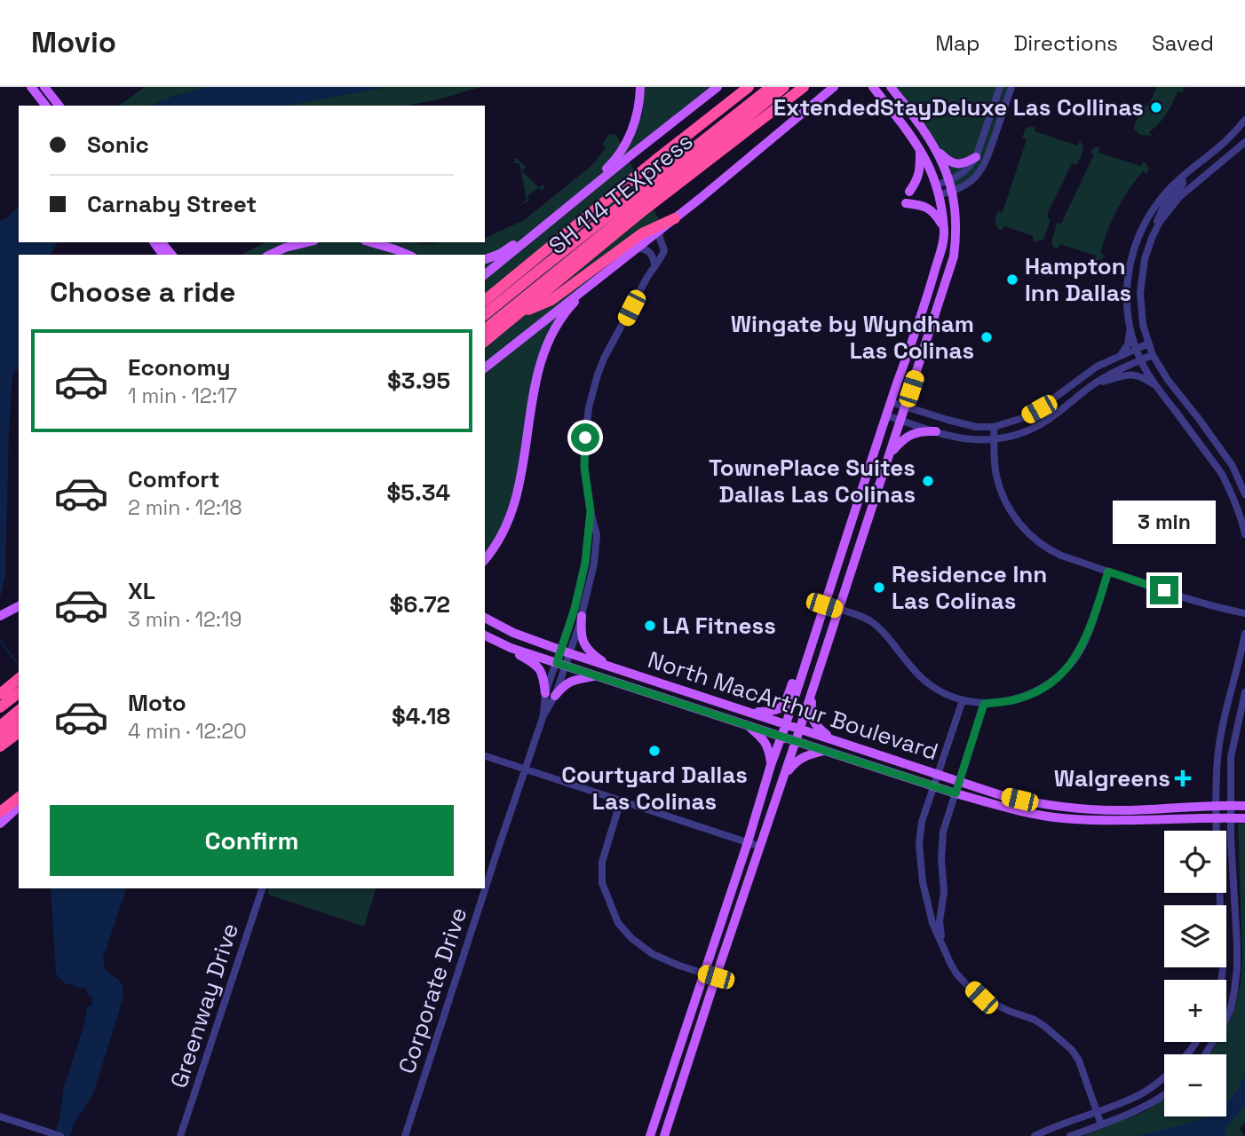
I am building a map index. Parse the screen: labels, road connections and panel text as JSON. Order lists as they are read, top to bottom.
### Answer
{
  "streets": {
    "highway": ["SH 114 TEXpress"],
    "main road": ["North MacArthur Boulevard"],
    "street": ["Corporate Drive", "Greenway Drive"]
  },
  "crossings": [
    ["North MacArthur Boulevard", "Corporate Drive"]
  ],
  "places": {
    "other": [
      "ExtendedStayDeluxe Las Collinas",
      "Hampton Inn Dallas",
      "Wingate by Wyndham Las Colinas",
      "TownePlace Suites Dallas Las Colinas",
      "Residence Inn Las Colinas",
      "LA Fitness",
      "Courtyard Dallas Las Colinas"
    ],
    "health": ["Walgreens"]
  },
  "page": {
    "header": "Movio",
    "nav": ["Map", "Directions", "Saved"],
    "banner": ["Sonic", "Carnaby Street"],
    "heading": "Choose a ride",
    "list": [
      {
        "name": "Economy",
        "note": "1 min · 12:17",
        "value": "$3.95"
      },
      {
        "name": "Comfort",
        "note": "2 min · 12:18",
        "value": "$5.34"
      },
      {
        "name": "XL",
        "note": "3 min · 12:19",
        "value": "$6.72"
      },
      {
        "name": "Moto",
        "note": "4 min · 12:20",
        "value": "$4.18"
      }
    ],
    "bubble": "3 min",
    "buttons": "Confirm",
    "map_buttons": ["+", "−"]
  }
}
